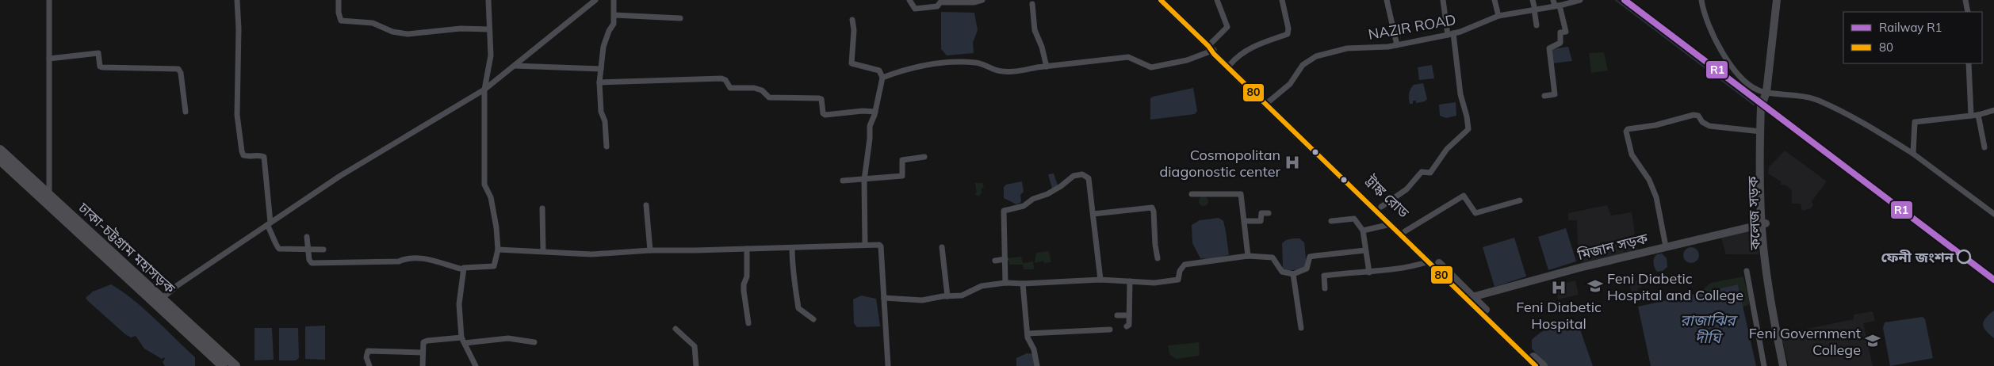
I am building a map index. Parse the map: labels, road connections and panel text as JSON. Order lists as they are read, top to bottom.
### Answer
{
  "streets": {
    "highway": ["ঢাকা-চট্টগ্রাম মহাসড়ক"],
    "main road": ["ট্রাঙ্ক রোড", "কলেজ সড়ক", "মিজান সড়ক"],
    "street": ["NAZIR ROAD"]
  },
  "crossings": [
    ["NAZIR ROAD", "ট্রাঙ্ক রোড"],
    ["ট্রাঙ্ক রোড", "মিজান সড়ক"],
    ["কলেজ সড়ক", "মিজান সড়ক"]
  ],
  "water": ["রাজাঝির দীঘি"],
  "places": {
    "hospital": ["Cosmopolitan diagonostic center", "Feni Diabetic Hospital"],
    "other": ["ফেনী জংশন"],
    "school or university": ["Feni Diabetic Hospital and College", "Feni Government College"]
  },
  "lines": ["rail line R1", "transit line 80"],
  "legend": ["Railway R1", "80"]
}
